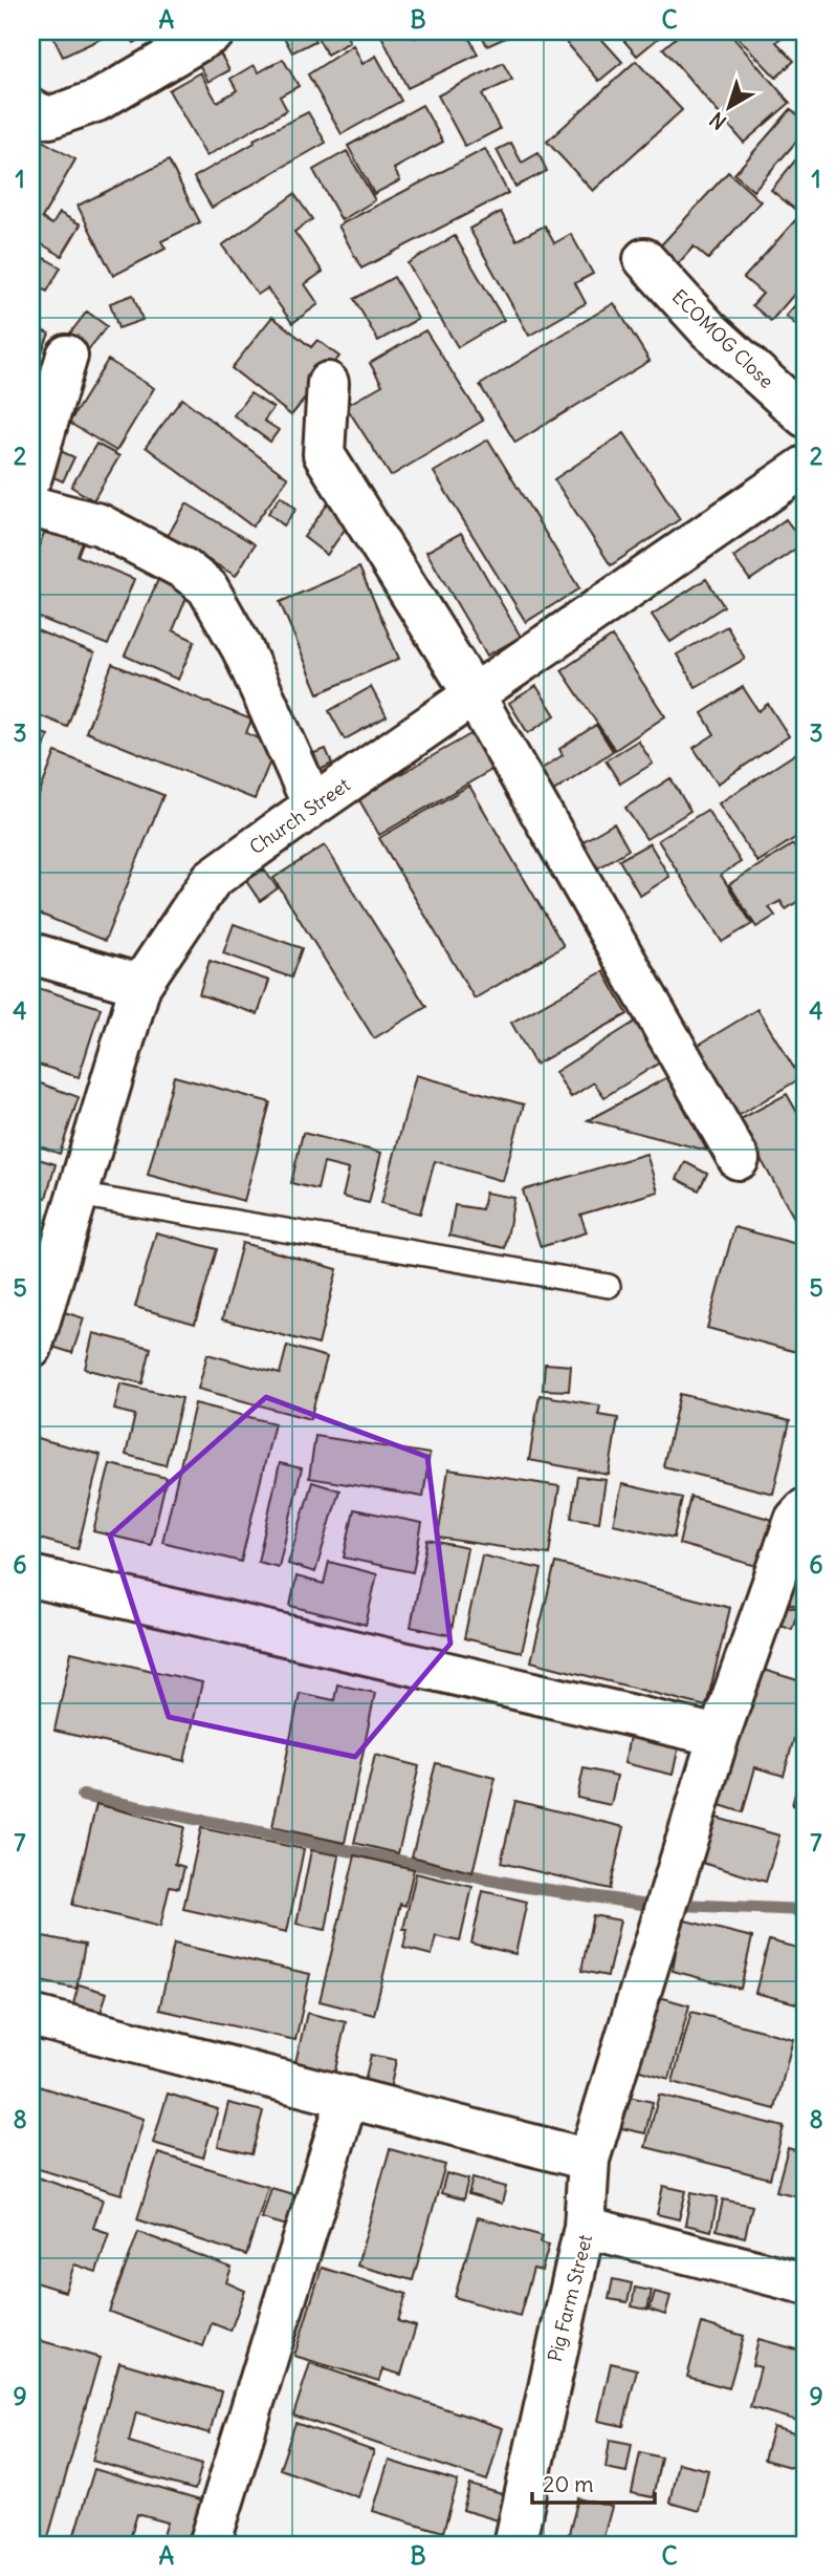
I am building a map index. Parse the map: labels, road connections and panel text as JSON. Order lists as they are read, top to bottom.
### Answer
{
  "streets": {
    "street": ["ECOMOG Close", "Church Street", "Pig Farm Street"]
  },
  "scale_bar": "20 m",
  "north": "bottom left",
  "grid": {
    "columns": ["A", "B", "C"],
    "rows": [
      "1",
      "2",
      "3",
      "4",
      "5",
      "6",
      "7",
      "8",
      "9"
    ]
  }
}
